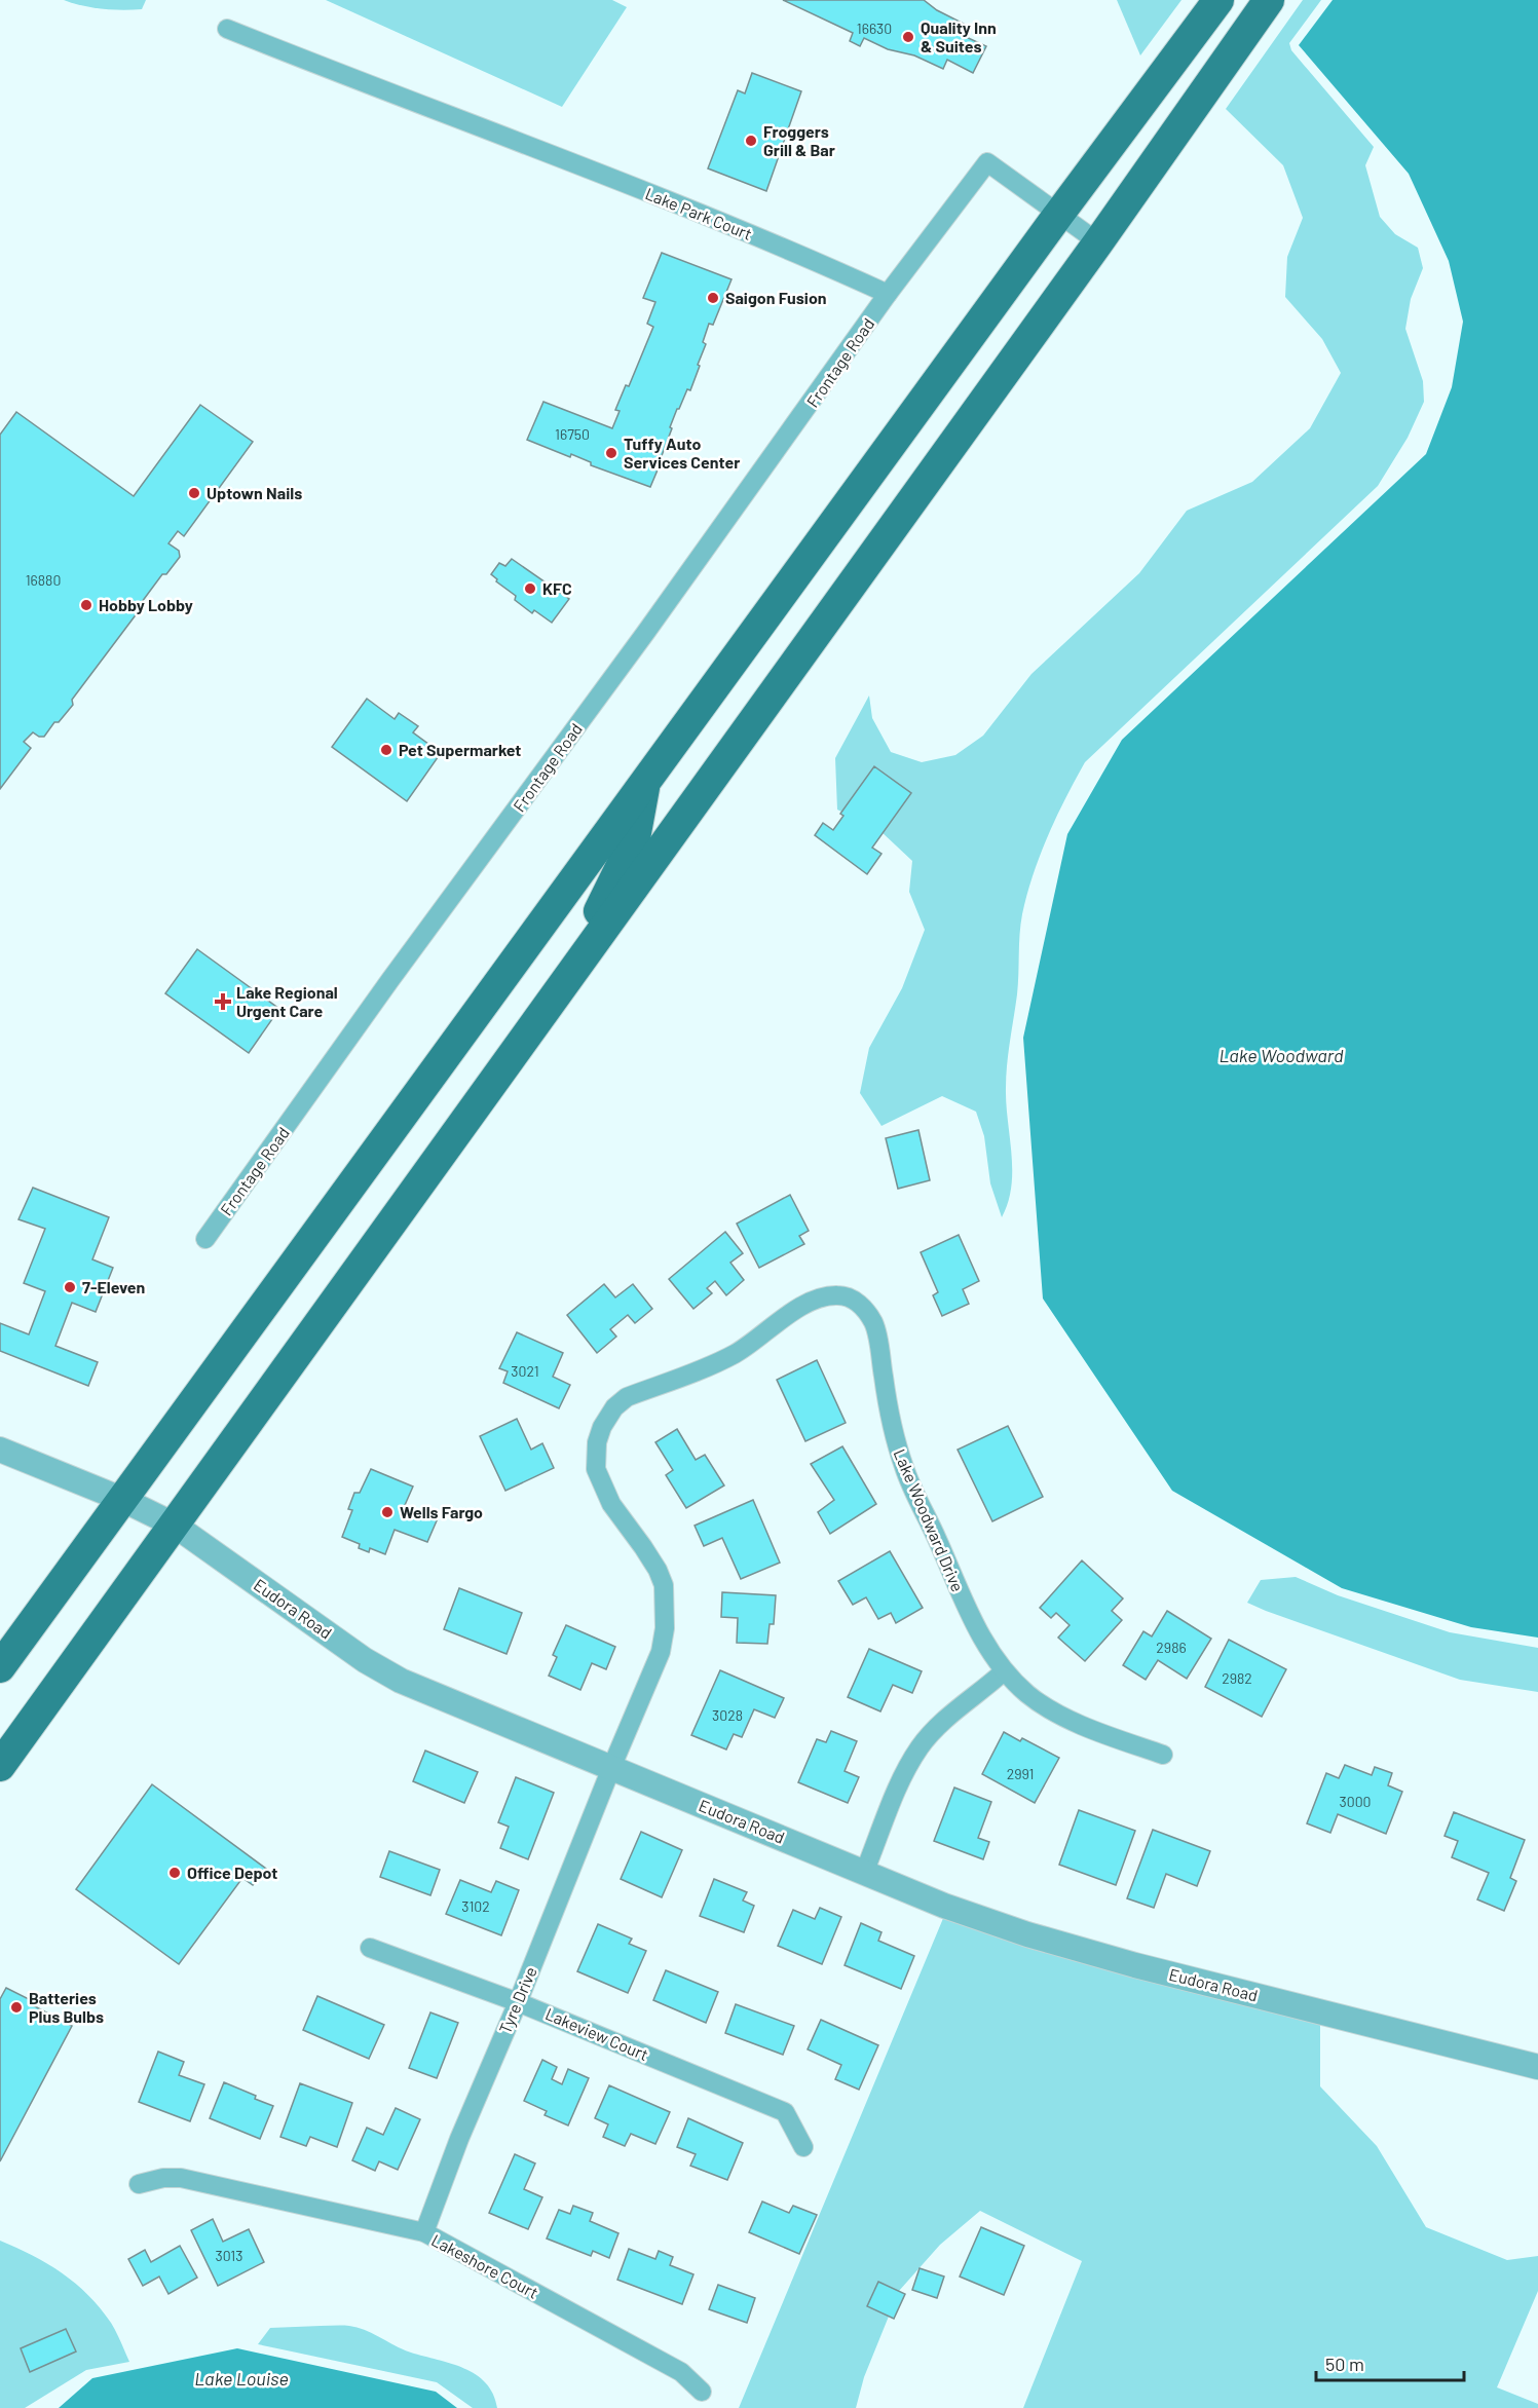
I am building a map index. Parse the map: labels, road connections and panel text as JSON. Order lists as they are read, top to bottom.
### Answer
{
  "streets": {
    "street": [
      "Lake Park Court",
      "Frontage Road",
      "Lake Woodward Drive",
      "Eudora Road",
      "Tyre Drive",
      "Lakeview Court",
      "Lakeshore Court"
    ]
  },
  "crossings": [
    ["Lake Park Court", "Frontage Road"],
    ["Lake Woodward Drive", "Eudora Road"],
    ["Lake Woodward Drive", "Tyre Drive"],
    ["Eudora Road", "Tyre Drive"],
    ["Tyre Drive", "Lakeview Court"],
    ["Tyre Drive", "Lakeshore Court"]
  ],
  "water": ["Lake Woodward", "Lake Louise"],
  "places": {
    "other": [
      "Quality Inn & Suites",
      "Froggers Grill & Bar",
      "Saigon Fusion",
      "Tuffy Auto Services Center",
      "Uptown Nails",
      "KFC",
      "Hobby Lobby",
      "Pet Supermarket",
      "7-Eleven",
      "Wells Fargo",
      "Office Depot",
      "Batteries Plus Bulbs"
    ],
    "health": ["Lake Regional Urgent Care"]
  },
  "house_numbers": [
    "16630",
    "16750",
    "16880",
    "3021",
    "2986",
    "2982",
    "3028",
    "2991",
    "3000",
    "3102",
    "3013"
  ],
  "scale_bar": "50 m"
}
